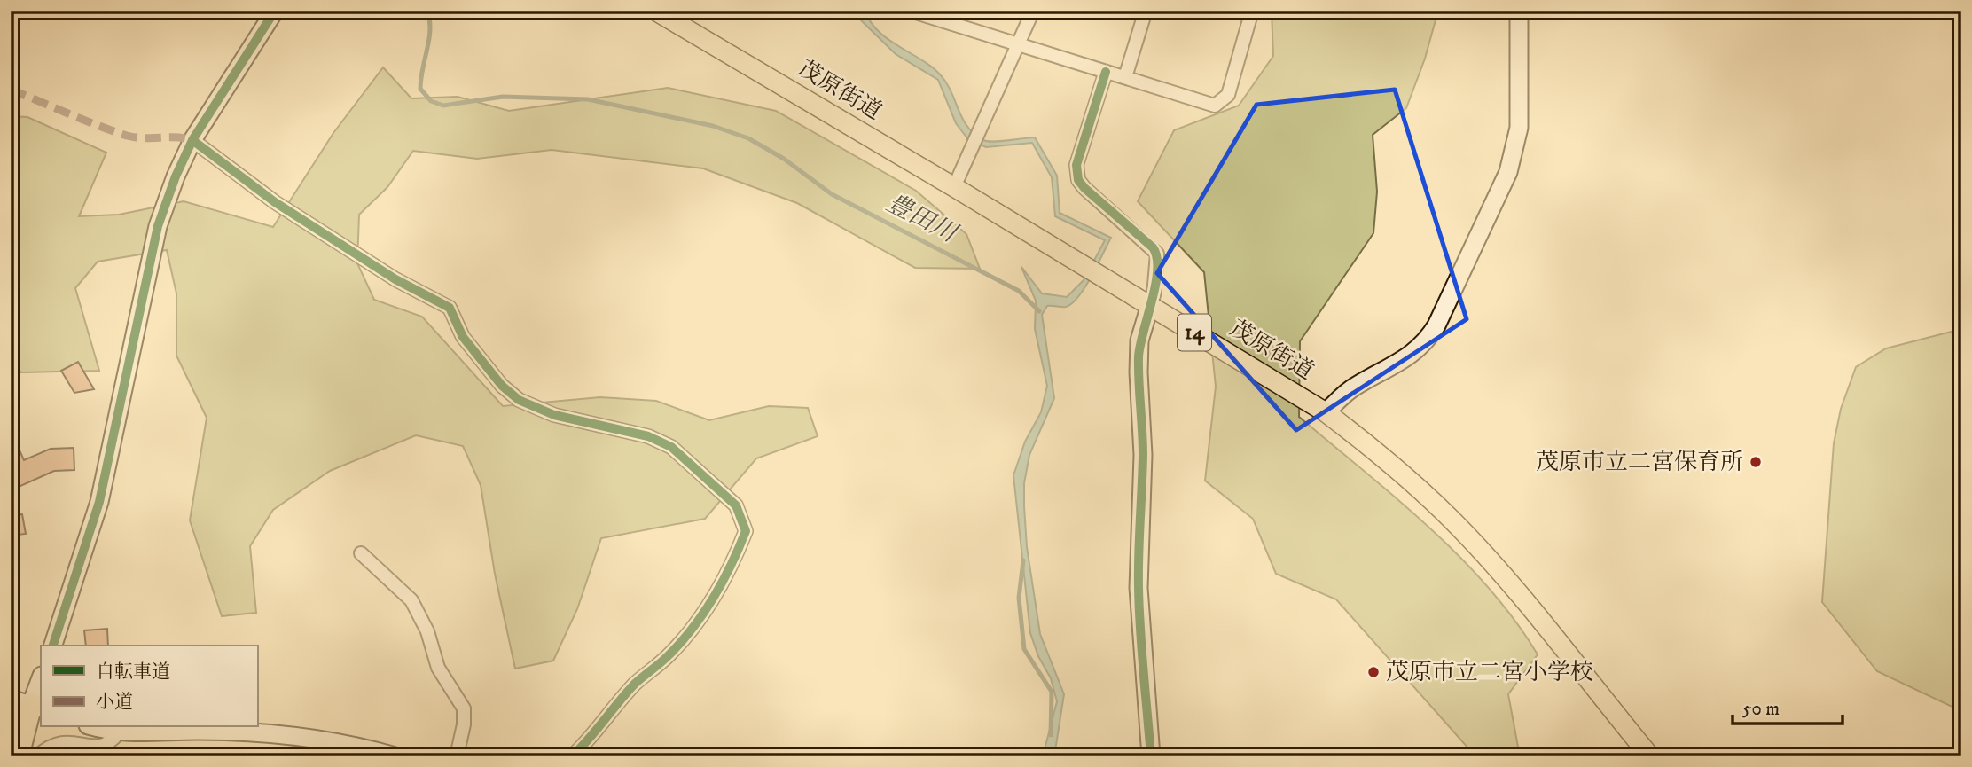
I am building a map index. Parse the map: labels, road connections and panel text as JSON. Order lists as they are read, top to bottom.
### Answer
{
  "streets": {
    "main road": ["茂原街道", "14"]
  },
  "water": ["豊田川"],
  "places": ["茂原市立二宮保育所", "茂原市立二宮小学校"],
  "legend": ["自転車道", "小道"],
  "scale_bar": "50 m"
}
